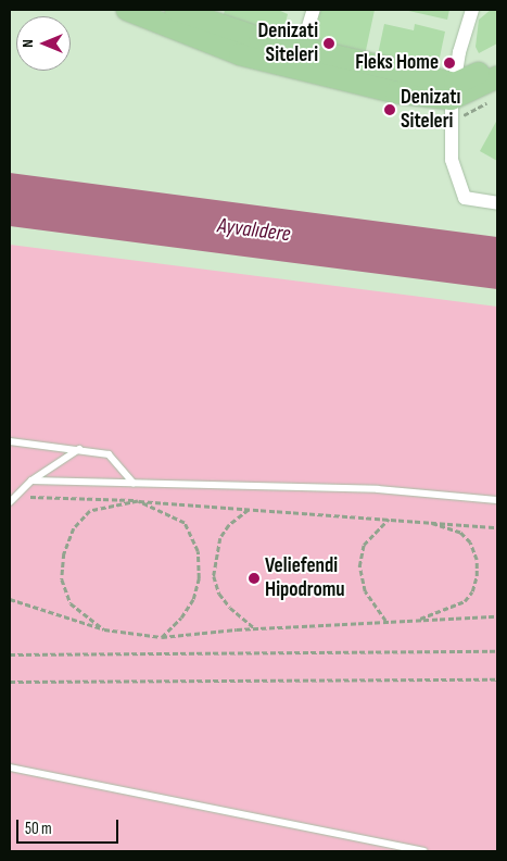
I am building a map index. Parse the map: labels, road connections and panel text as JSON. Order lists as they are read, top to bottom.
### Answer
{
  "water": ["Ayvalıdere"],
  "places": [
    "Denizati Siteleri",
    "Fleks Home",
    "Denizatı Siteleri",
    "Veliefendi Hipodromu"
  ],
  "scale_bar": "50 m",
  "north": "left"
}
